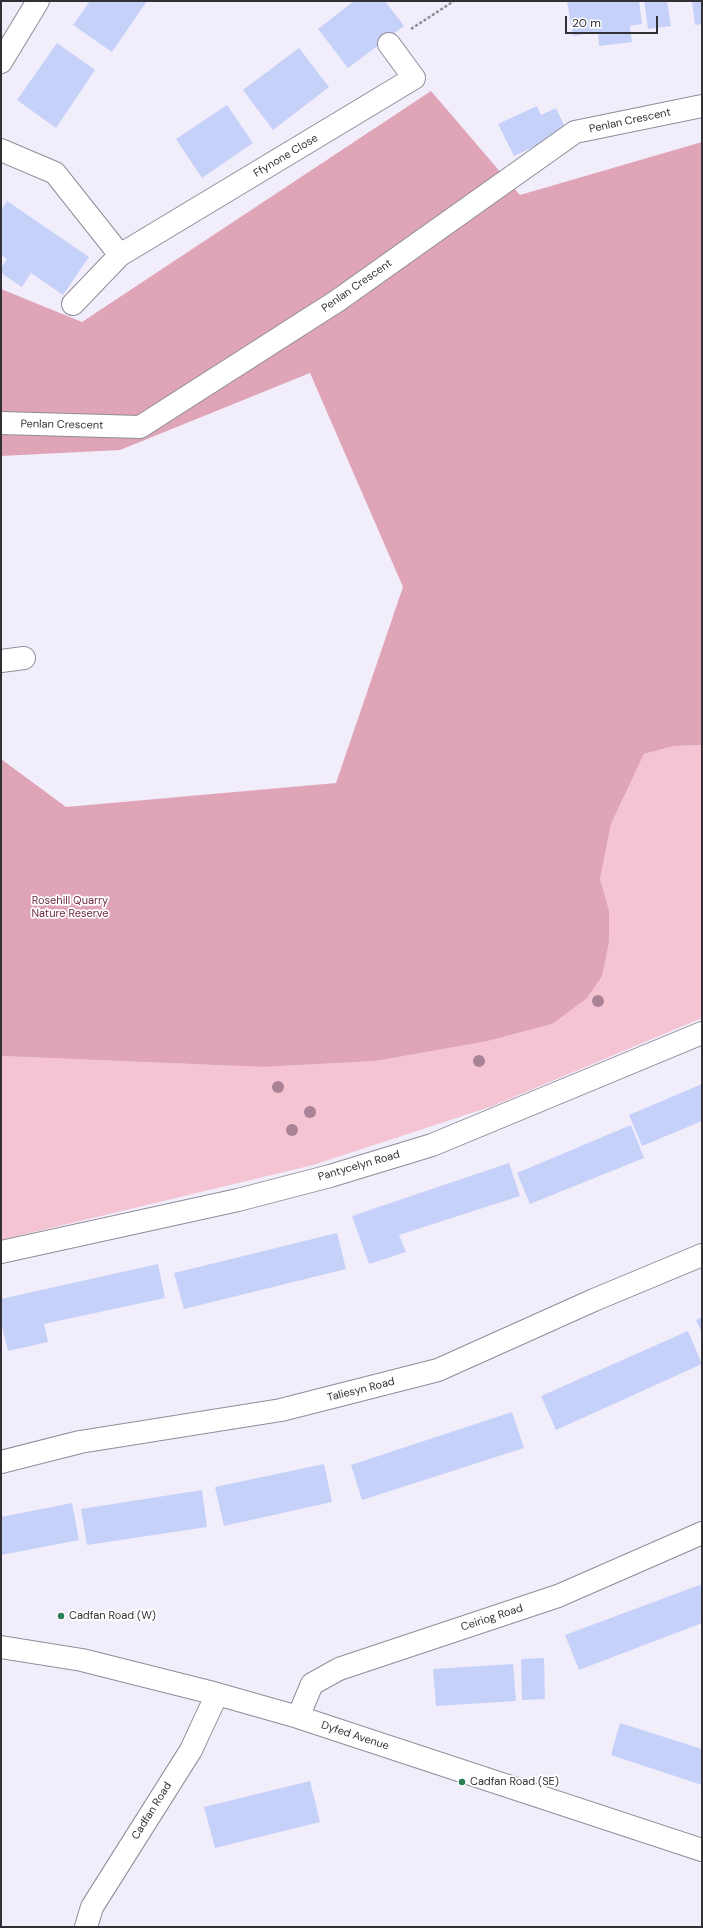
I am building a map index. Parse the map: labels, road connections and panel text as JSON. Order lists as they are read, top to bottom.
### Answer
{
  "streets": {
    "street": [
      "Penlan Crescent",
      "Ffynone Close",
      "Pantycelyn Road",
      "Taliesyn Road",
      "Ceiriog Road",
      "Dyfed Avenue",
      "Cadfan Road"
    ]
  },
  "crossings": [
    ["Ceiriog Road", "Dyfed Avenue"],
    ["Dyfed Avenue", "Cadfan Road"]
  ],
  "parks": ["Rosehill Quarry Nature Reserve"],
  "places": ["Cadfan Road (W)", "Cadfan Road (SE)"],
  "scale_bar": "20 m"
}
